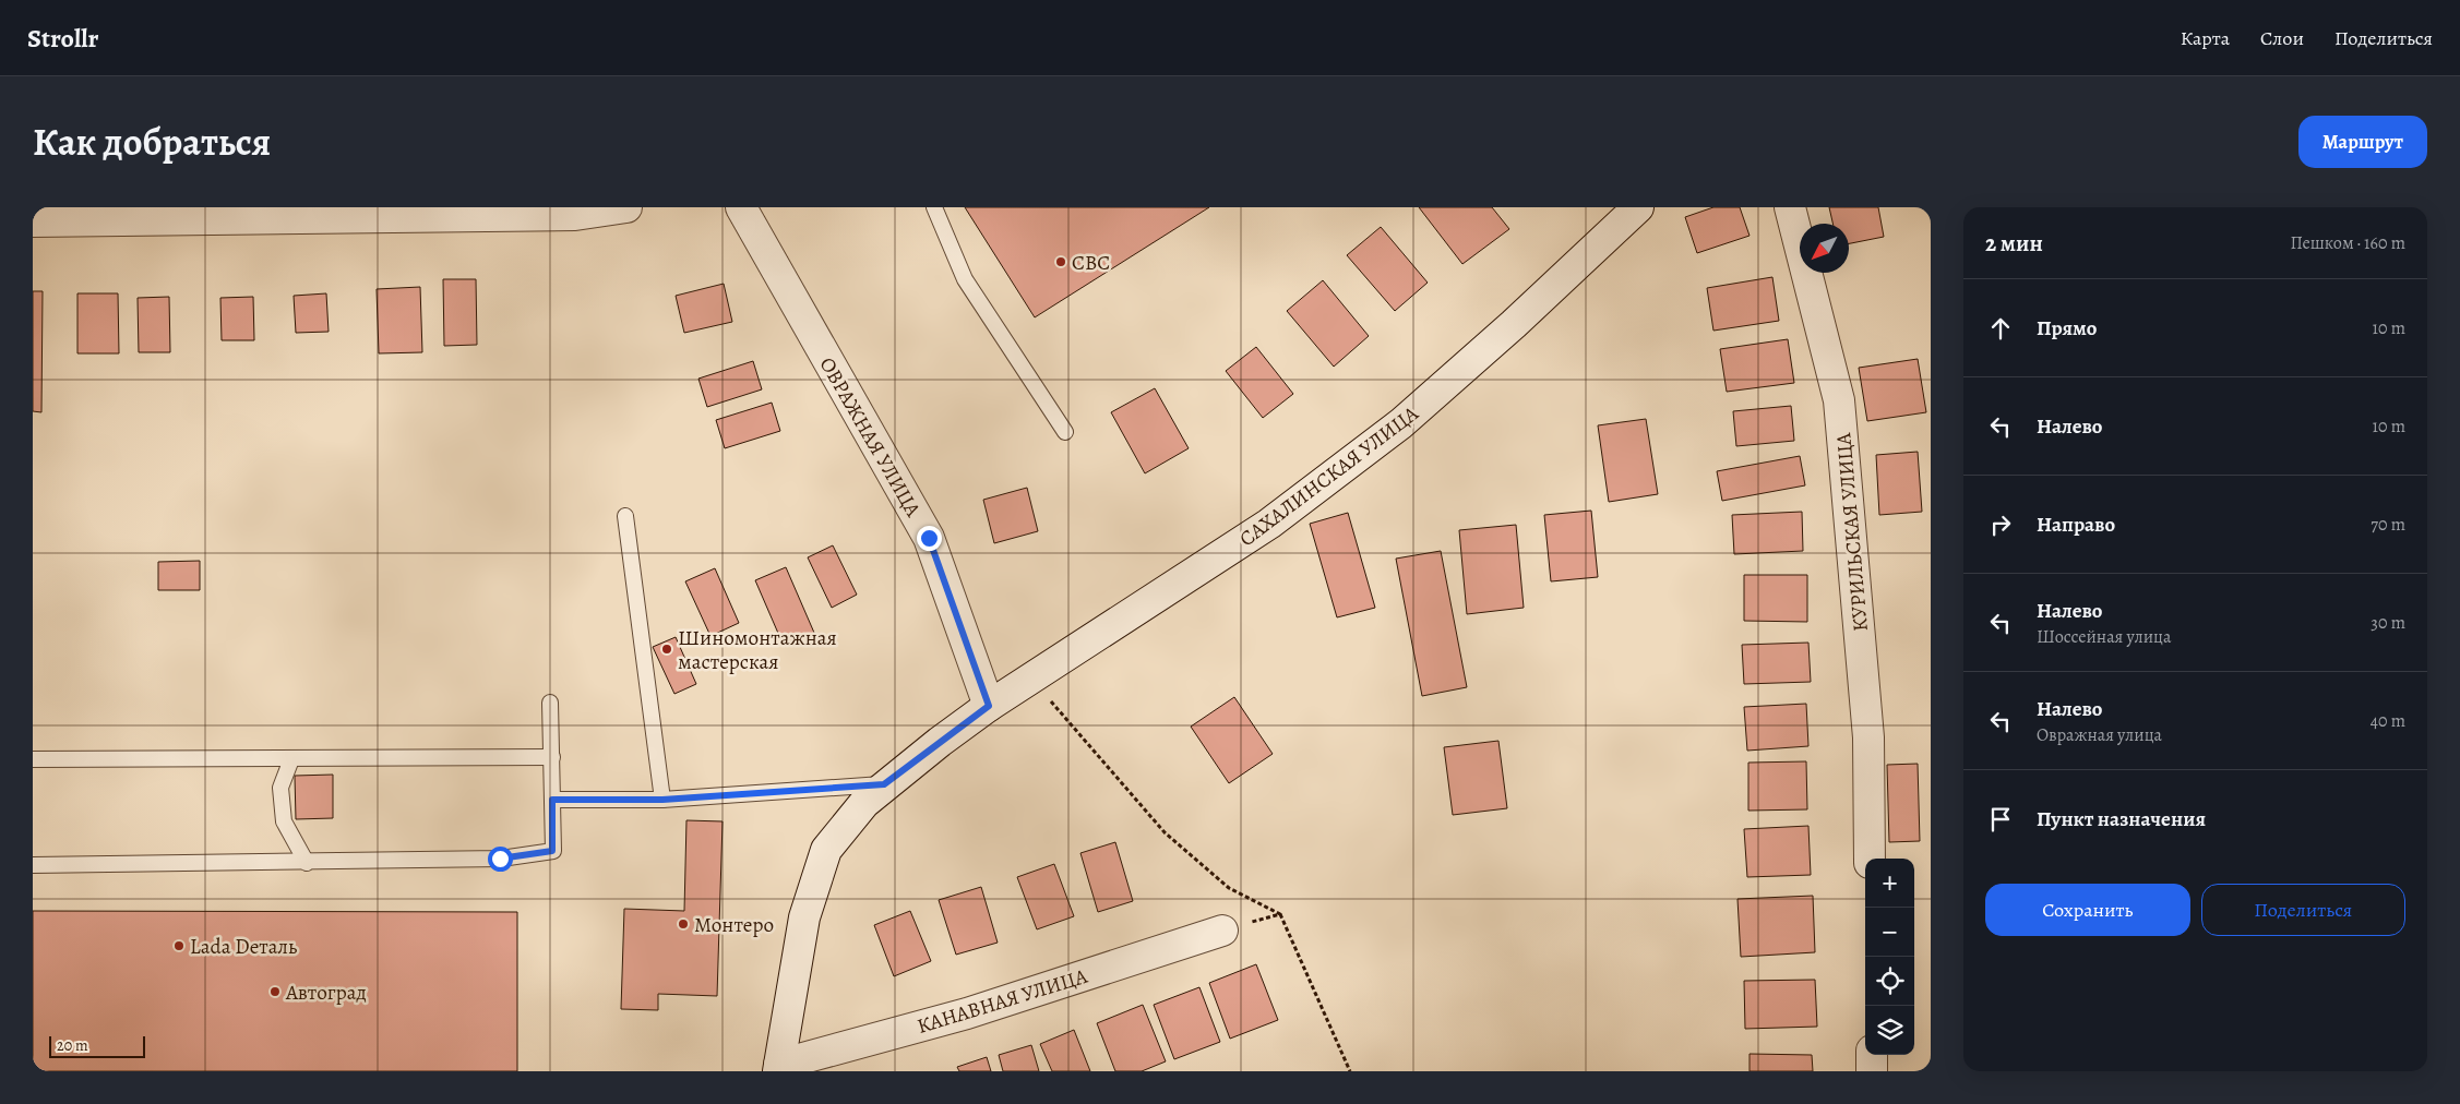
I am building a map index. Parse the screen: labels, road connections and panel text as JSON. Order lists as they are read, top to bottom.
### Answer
{
  "streets": {
    "street": [
      "ОВРАЖНАЯ УЛИЦА",
      "САХАЛИНСКАЯ УЛИЦА",
      "КУРИЛЬСКАЯ УЛИЦА",
      "КАНАВНАЯ УЛИЦА"
    ]
  },
  "crossings": [
    ["ОВРАЖНАЯ УЛИЦА", "САХАЛИНСКАЯ УЛИЦА"],
    ["САХАЛИНСКАЯ УЛИЦА", "КАНАВНАЯ УЛИЦА"]
  ],
  "places": [
    "СВС",
    "Шиномонтажная мастерская",
    "Монтеро",
    "Lada Dеталь",
    "Автоград"
  ],
  "scale_bar": "20 m",
  "north": "bottom left",
  "page": {
    "header": "Strollr",
    "nav": ["Карта", "Слои", "Поделиться"],
    "title": "Как добраться",
    "buttons": [
      "Маршрут",
      ["Сохранить", "Поделиться"]
    ],
    "heading": ["2 мин", "Пешком · 160 m"],
    "list": [
      ["Прямо", "10 m"],
      ["Налево", "10 m"],
      ["Направо", "70 m"],
      ["Налево", "Шоссейная улица", "30 m"],
      ["Налево", "Овражная улица", "40 m"],
      "Пункт назначения"
    ],
    "map_buttons": ["+", "−"],
    "scale": "20 m"
  }
}
